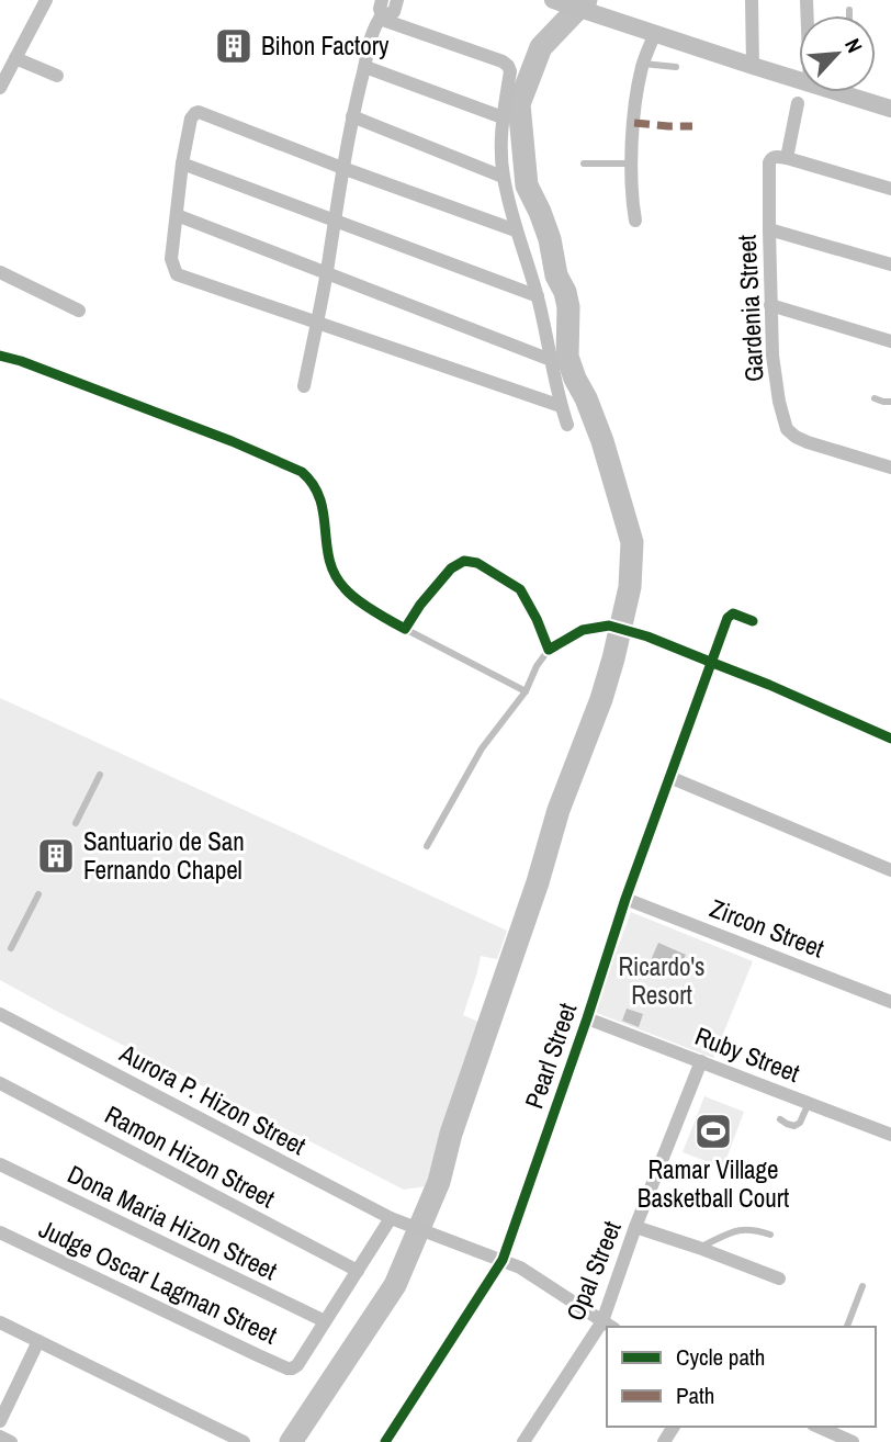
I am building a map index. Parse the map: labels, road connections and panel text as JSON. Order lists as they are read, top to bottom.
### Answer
{
  "streets": {
    "street": [
      "Gardenia Street",
      "Zircon Street",
      "Ruby Street",
      "Pearl Street",
      "Aurora P. Hizon Street",
      "Ramon Hizon Street",
      "Dona Maria Hizon Street",
      "Opal Street",
      "Judge Oscar Lagman Street"
    ]
  },
  "crossings": [
    ["Zircon Street", "Pearl Street"],
    ["Ruby Street", "Pearl Street"],
    ["Ruby Street", "Opal Street"],
    ["Pearl Street", "Aurora P. Hizon Street"],
    ["Aurora P. Hizon Street", "Opal Street"],
    ["Dona Maria Hizon Street", "Judge Oscar Lagman Street"]
  ],
  "parks": ["Ricardo's Resort"],
  "places": {
    "building": ["Bihon Factory", "Santuario de San Fernando Chapel"],
    "sports": ["Ramar Village Basketball Court"]
  },
  "legend": ["Cycle path", "Path"],
  "north": "top right"
}
